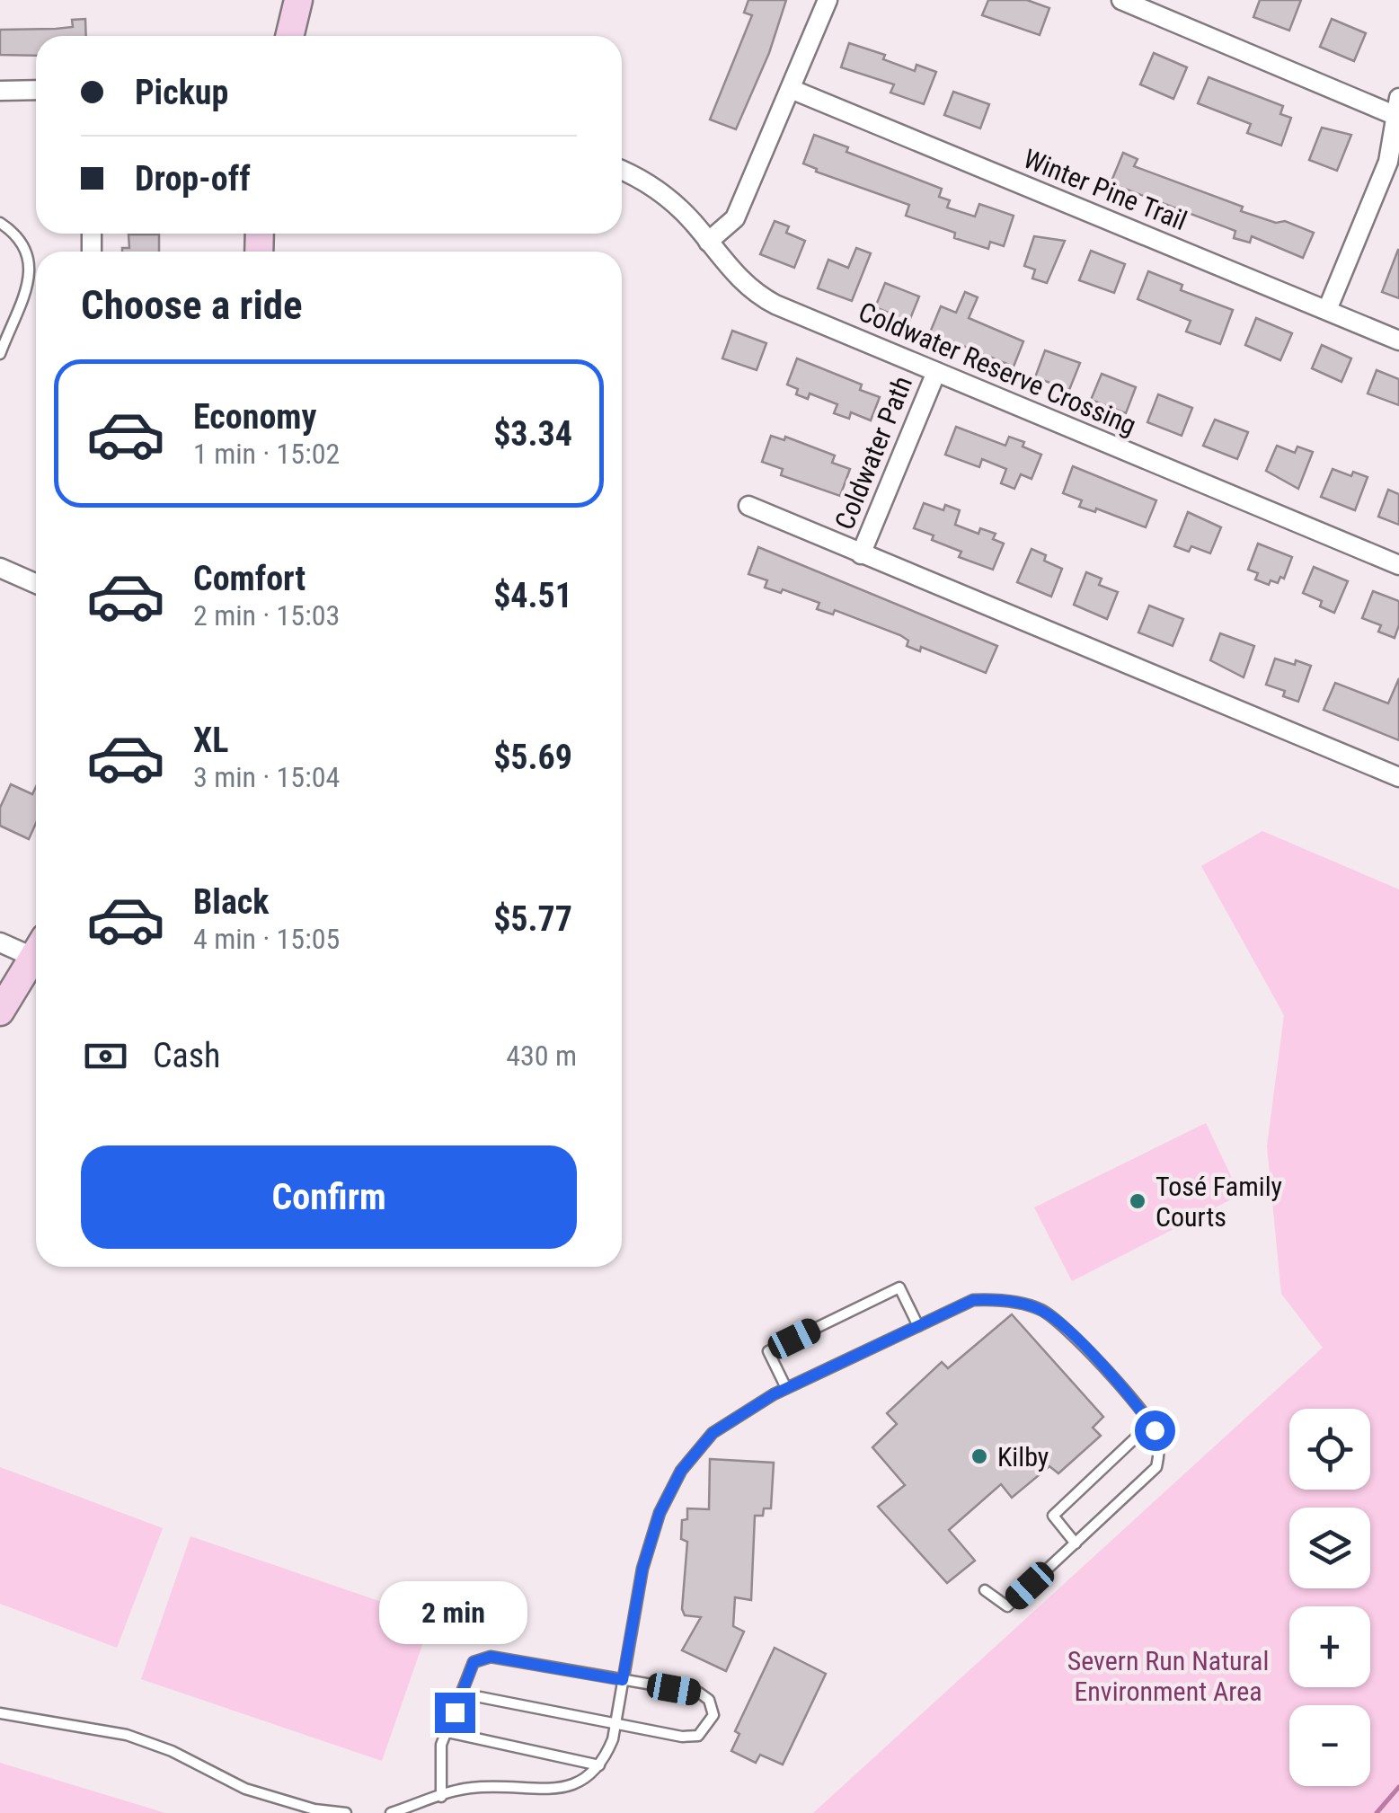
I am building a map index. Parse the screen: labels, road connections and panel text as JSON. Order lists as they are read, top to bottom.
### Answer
{
  "streets": {
    "street": ["Winter Pine Trail", "Coldwater Reserve Crossing", "Coldwater Path"]
  },
  "crossings": [
    ["Coldwater Reserve Crossing", "Coldwater Path"]
  ],
  "parks": ["Severn Run Natural Environment Area"],
  "places": ["Tosé Family Courts", "Kilby"],
  "page": {
    "banner": ["Pickup", "Drop-off"],
    "heading": "Choose a ride",
    "list": [
      {
        "name": "Economy",
        "note": "1 min · 15:02",
        "value": "$3.34"
      },
      {
        "name": "Comfort",
        "note": "2 min · 15:03",
        "value": "$4.51"
      },
      {
        "name": "XL",
        "note": "3 min · 15:04",
        "value": "$5.69"
      },
      {
        "name": "Black",
        "note": "4 min · 15:05",
        "value": "$5.77"
      }
    ],
    "pay": ["Cash", "430 m"],
    "buttons": "Confirm",
    "map_buttons": ["+", "−"],
    "bubble": "2 min"
  }
}
